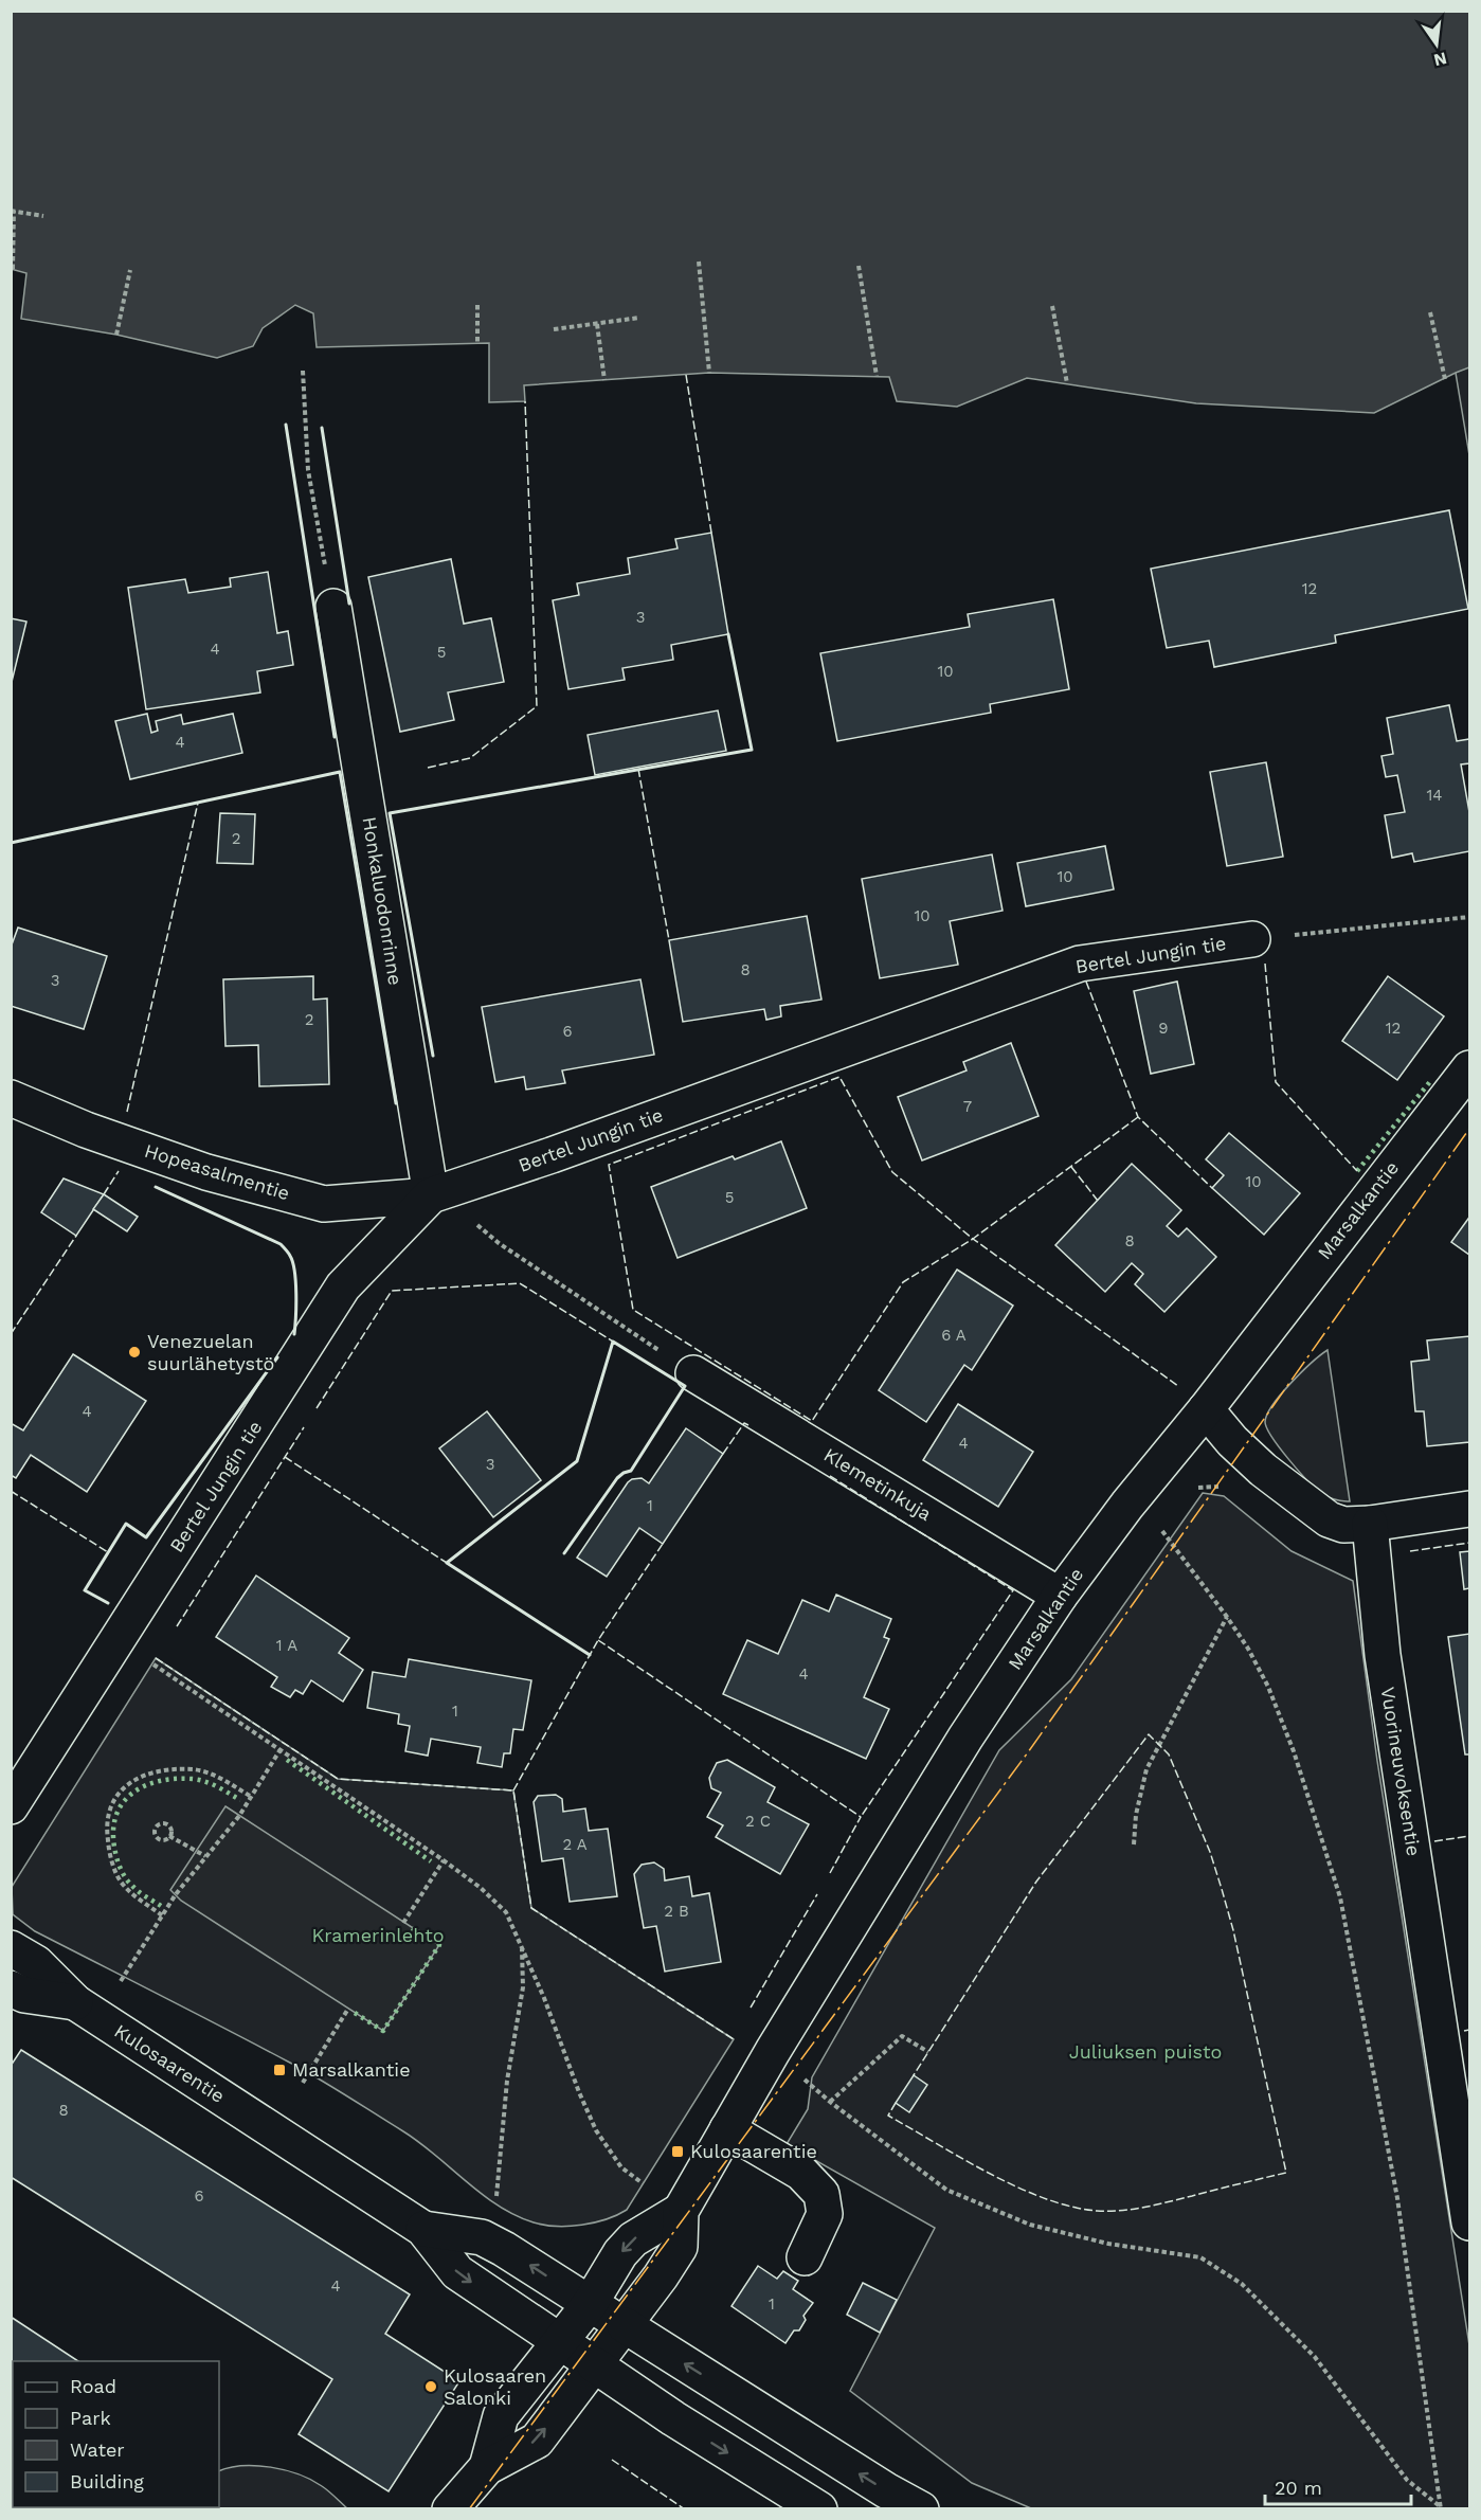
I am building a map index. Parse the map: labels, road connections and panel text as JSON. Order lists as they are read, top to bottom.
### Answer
{
  "streets": {
    "street": [
      "Honkaluodonrinne",
      "Bertel Jungin tie",
      "Hopeasalmentie",
      "Marsalkantie",
      "Klemetinkuja",
      "Vuorineuvoksentie",
      "Kulosaarentie"
    ]
  },
  "crossings": [
    ["Honkaluodonrinne", "Bertel Jungin tie"],
    ["Honkaluodonrinne", "Hopeasalmentie"],
    ["Bertel Jungin tie", "Hopeasalmentie"],
    ["Marsalkantie", "Klemetinkuja"],
    ["Marsalkantie", "Kulosaarentie"]
  ],
  "parks": ["Kramerinlehto", "Juliuksen puisto"],
  "places": {
    "other": ["Venezuelan suurlähetystö", "Kulosaaren Salonki"],
    "transit": ["Marsalkantie", "Kulosaarentie"]
  },
  "house_numbers": [
    "12",
    "3",
    "4",
    "5",
    "10",
    "4",
    "14",
    "2",
    "10",
    "10",
    "8",
    "3",
    "2",
    "9",
    "12",
    "6",
    "7",
    "10",
    "5",
    "8",
    "6 A",
    "4",
    "4",
    "3",
    "1",
    "1 A",
    "4",
    "1",
    "2 C",
    "2 A",
    "2 B",
    "8",
    "6",
    "4",
    "1"
  ],
  "legend": [
    "Road",
    "Park",
    "Water",
    "Building"
  ],
  "scale_bar": "20 m",
  "north": "bottom"
}
